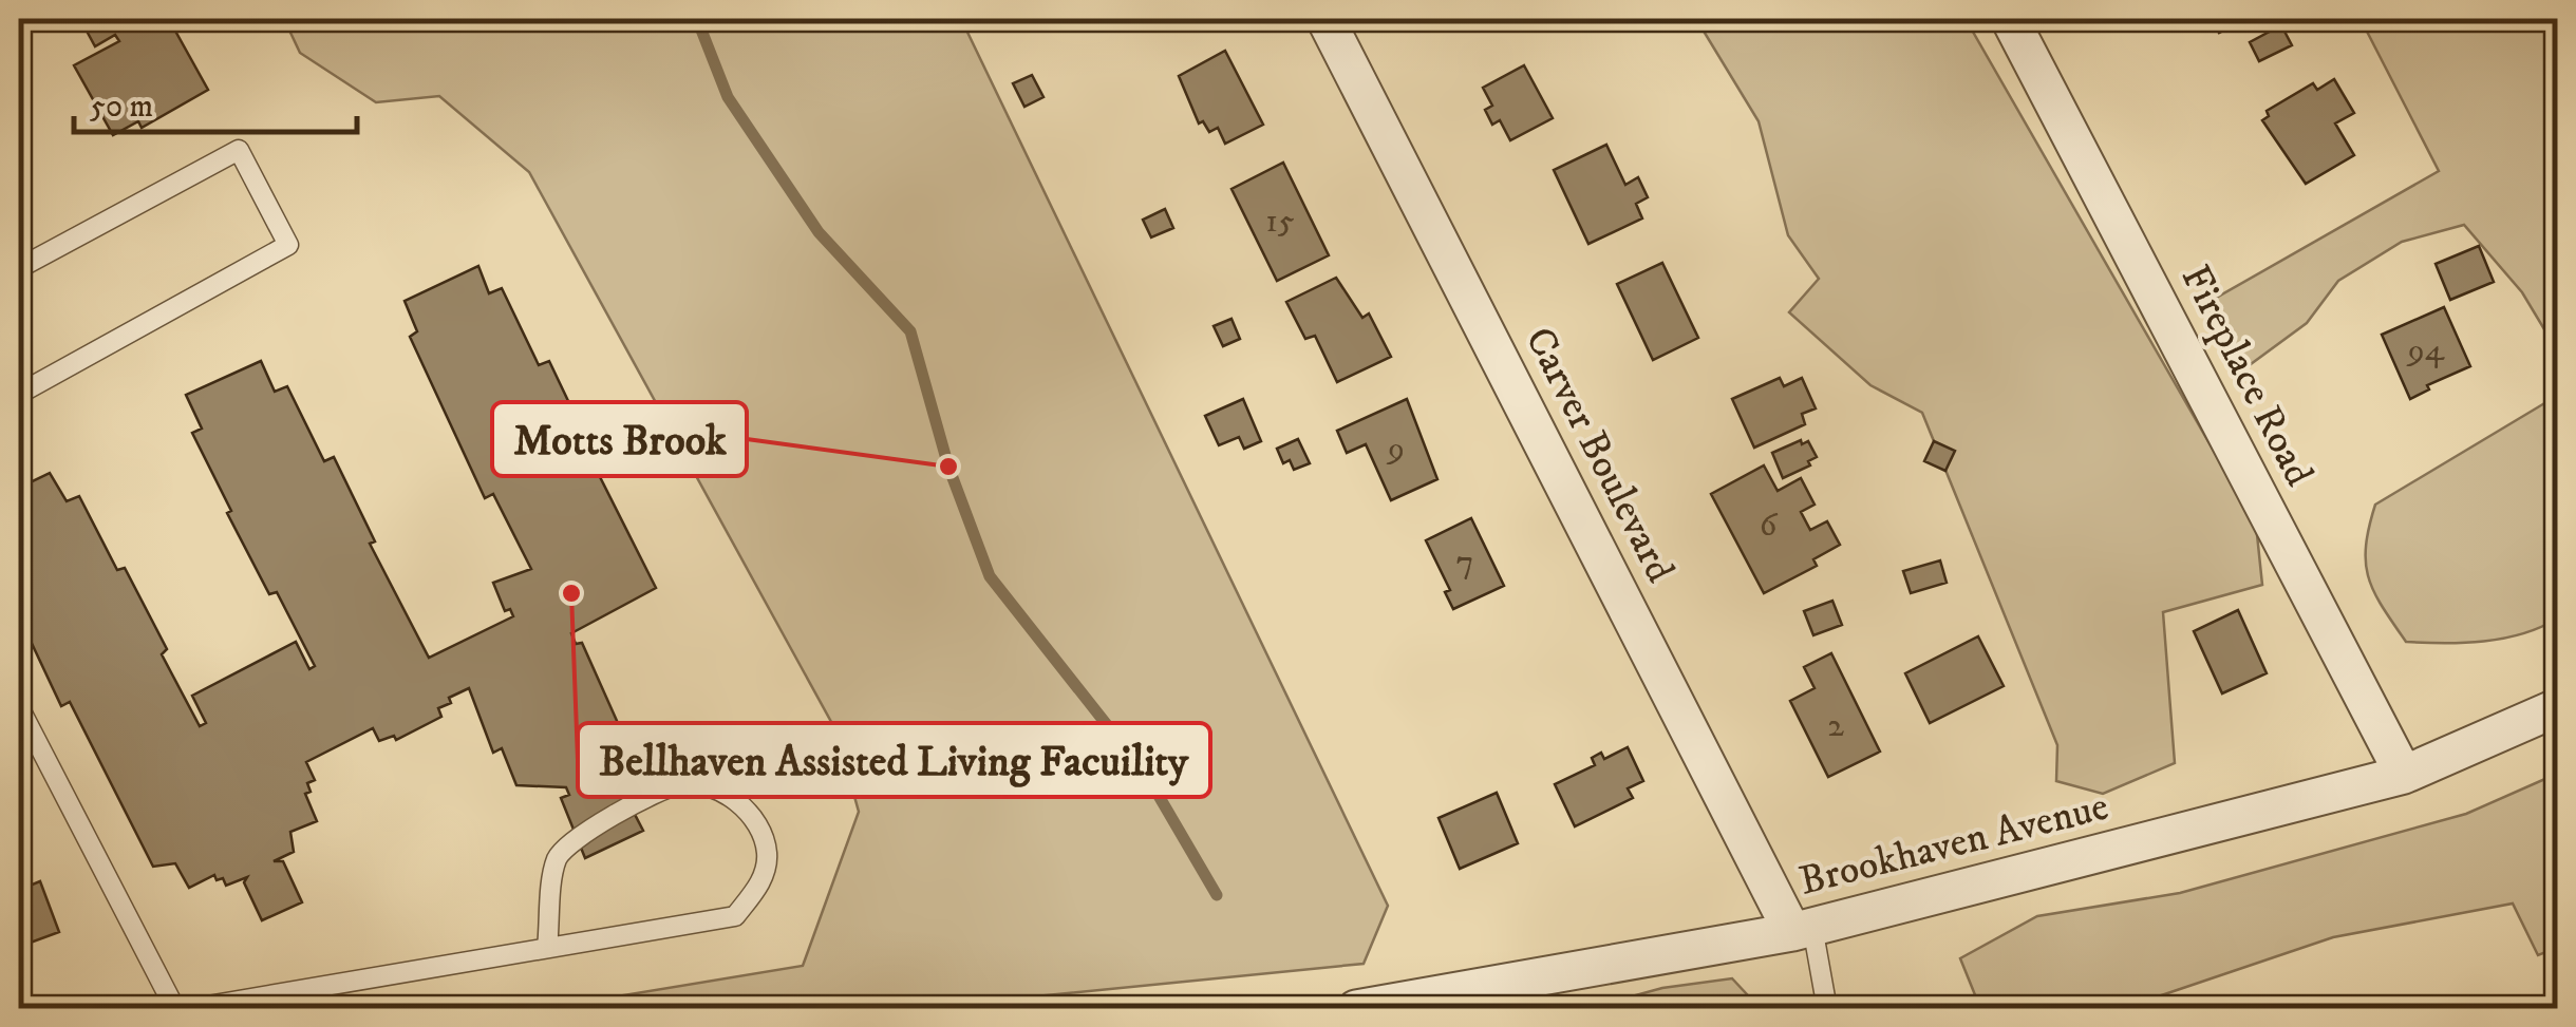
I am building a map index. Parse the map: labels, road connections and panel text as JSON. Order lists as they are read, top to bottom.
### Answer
{
  "streets": {
    "street": ["Fireplace Road", "Carver Boulevard", "Brookhaven Avenue"]
  },
  "crossings": [
    ["Fireplace Road", "Brookhaven Avenue"],
    ["Carver Boulevard", "Brookhaven Avenue"]
  ],
  "places": ["Motts Brook", "Bellhaven Assisted Living Facuility"],
  "house_numbers": [
    "15",
    "94",
    "9",
    "6",
    "7",
    "2"
  ],
  "scale_bar": "50 m"
}
